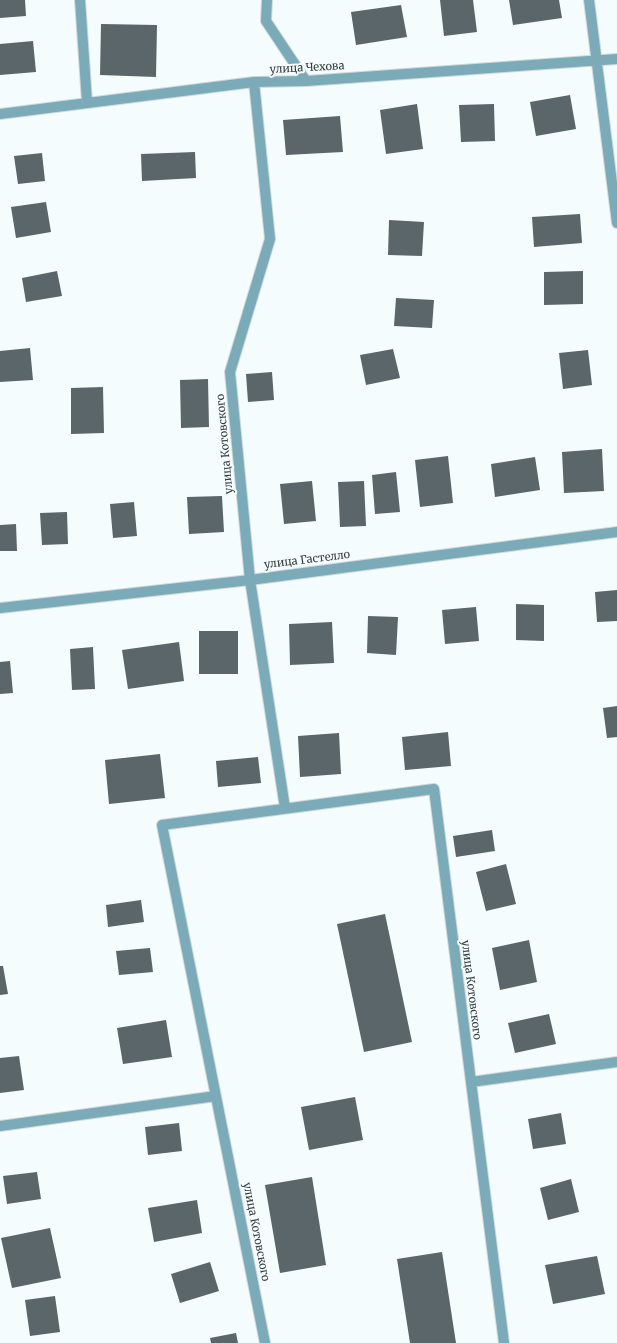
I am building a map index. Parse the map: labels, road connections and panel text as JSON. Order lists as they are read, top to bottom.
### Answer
{
  "streets": {
    "street": ["улица Чехова", "улица Котовского", "улица Гастелло"]
  },
  "crossings": [
    ["улица Чехова", "улица Котовского"],
    ["улица Котовского", "улица Гастелло"]
  ]
}
